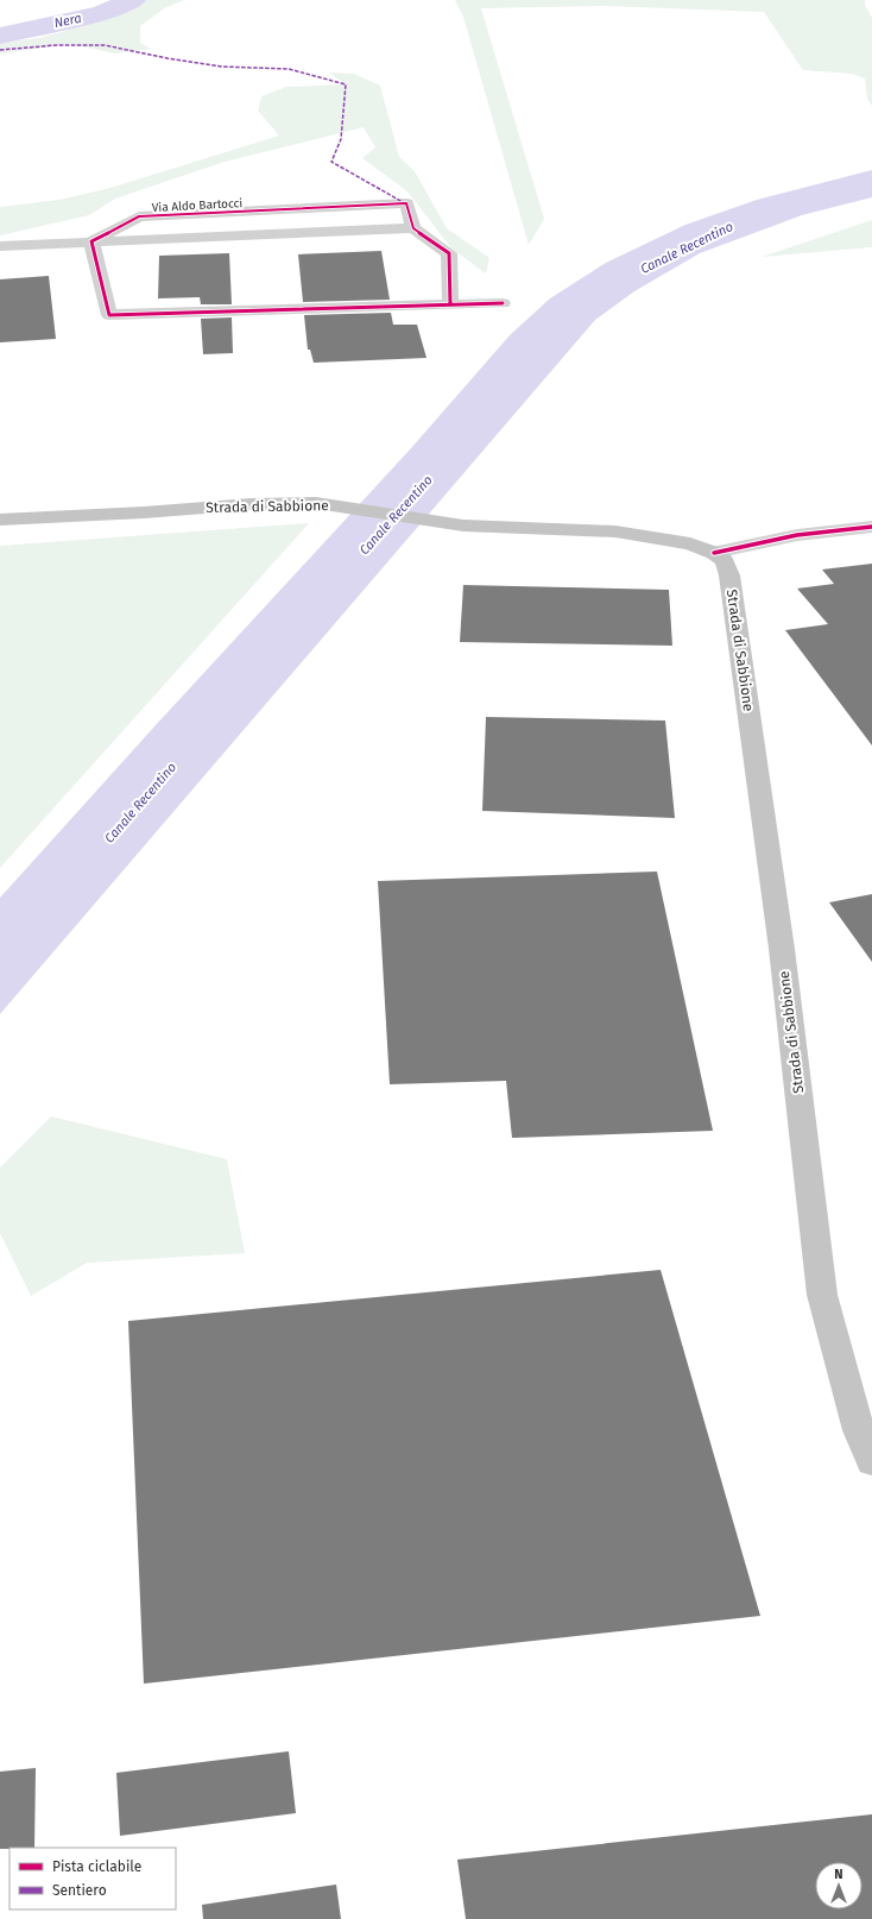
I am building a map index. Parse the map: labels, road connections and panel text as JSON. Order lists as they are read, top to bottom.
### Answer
{
  "streets": {
    "main road": ["Strada di Sabbione"],
    "street": ["Via Aldo Bartocci"]
  },
  "water": ["Nera", "Canale Recentino"],
  "legend": ["Pista ciclabile", "Sentiero"],
  "north": "top"
}
